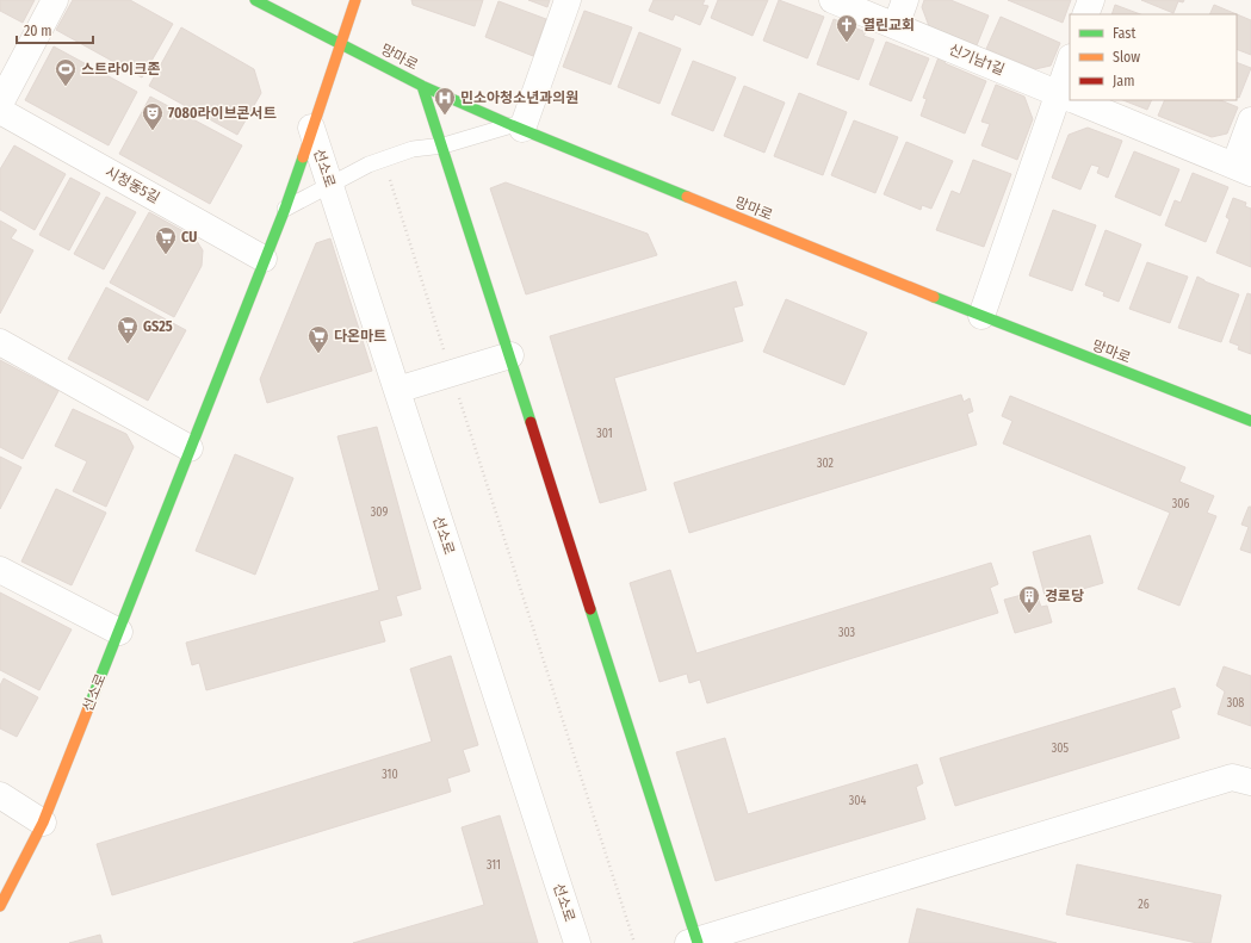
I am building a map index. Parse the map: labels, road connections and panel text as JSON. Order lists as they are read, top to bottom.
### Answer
{
  "streets": {
    "street": [
      "망마로",
      "신기남1길",
      "선소로",
      "시청동5길"
    ]
  },
  "crossings": [
    ["망마로", "선소로"],
    ["선소로", "시청동5길"]
  ],
  "places": {
    "church": ["열린교회"],
    "sports": ["스트라이크존"],
    "hospital": ["민소아청소년과의원"],
    "theatre": ["7080라이브콘서트"],
    "supermarket": ["CU", "GS25", "다온마트"],
    "building": ["경로당"]
  },
  "house_numbers": [
    "301",
    "302",
    "306",
    "309",
    "303",
    "308",
    "305",
    "310",
    "304",
    "311",
    "26"
  ],
  "legend": ["Fast", "Slow", "Jam"],
  "scale_bar": "20 m"
}
